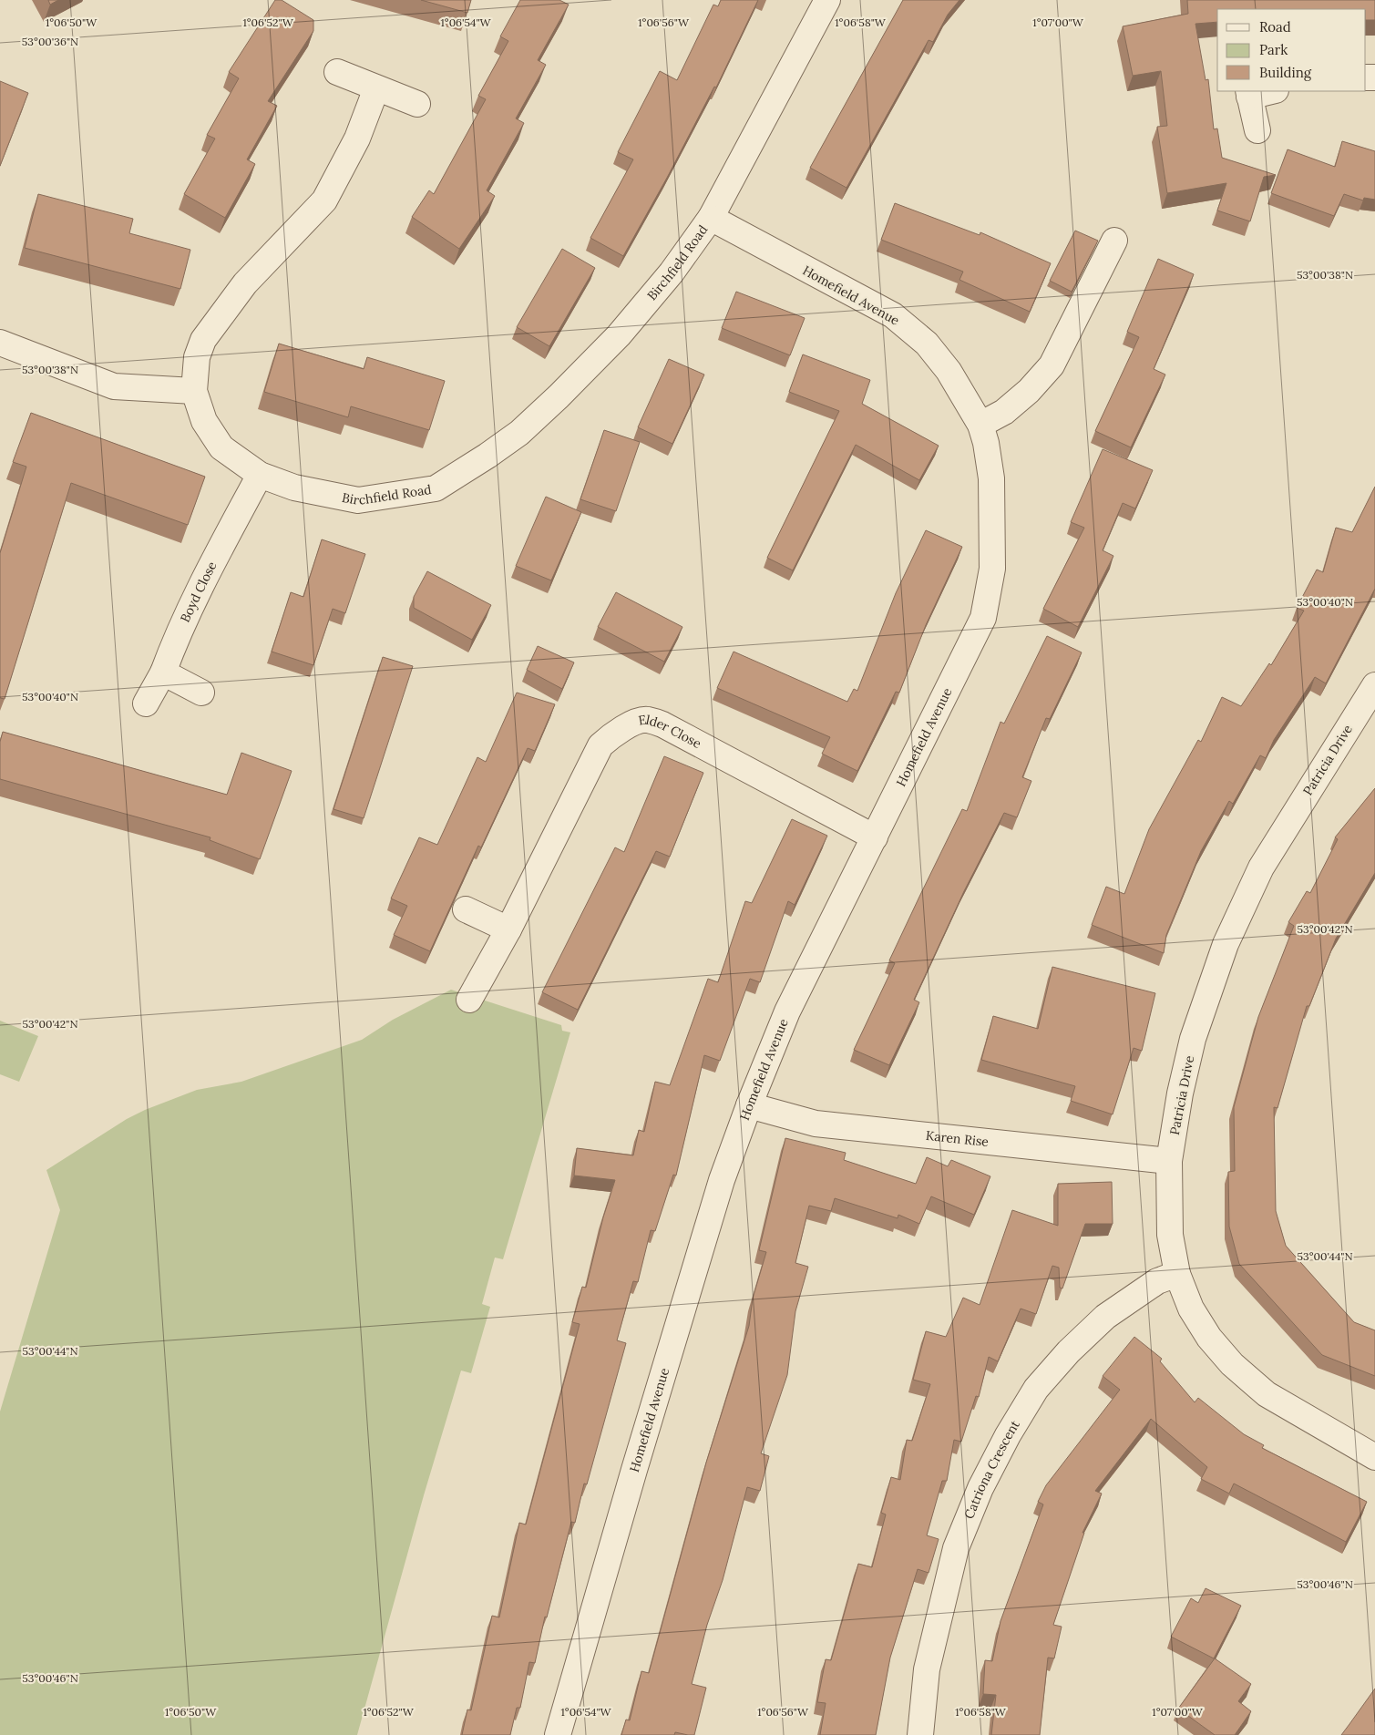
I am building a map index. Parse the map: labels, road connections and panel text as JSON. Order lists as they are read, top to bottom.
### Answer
{
  "streets": {
    "street": [
      "Birchfield Road",
      "Homefield Avenue",
      "Boyd Close",
      "Elder Close",
      "Patricia Drive",
      "Karen Rise",
      "Catriona Crescent"
    ]
  },
  "crossings": [
    ["Birchfield Road", "Homefield Avenue"],
    ["Birchfield Road", "Boyd Close"],
    ["Homefield Avenue", "Elder Close"],
    ["Homefield Avenue", "Karen Rise"],
    ["Patricia Drive", "Karen Rise"],
    ["Patricia Drive", "Catriona Crescent"]
  ],
  "legend": ["Road", "Park", "Building"],
  "coordinates": [
    "1°06'50\"W",
    "1°06'52\"W",
    "1°06'54\"W",
    "1°06'56\"W",
    "1°06'58\"W",
    "1°07'00\"W",
    "53°00'36\"N",
    "53°00'38\"N",
    "53°00'40\"N",
    "53°00'42\"N",
    "53°00'44\"N",
    "53°00'46\"N"
  ]
}
